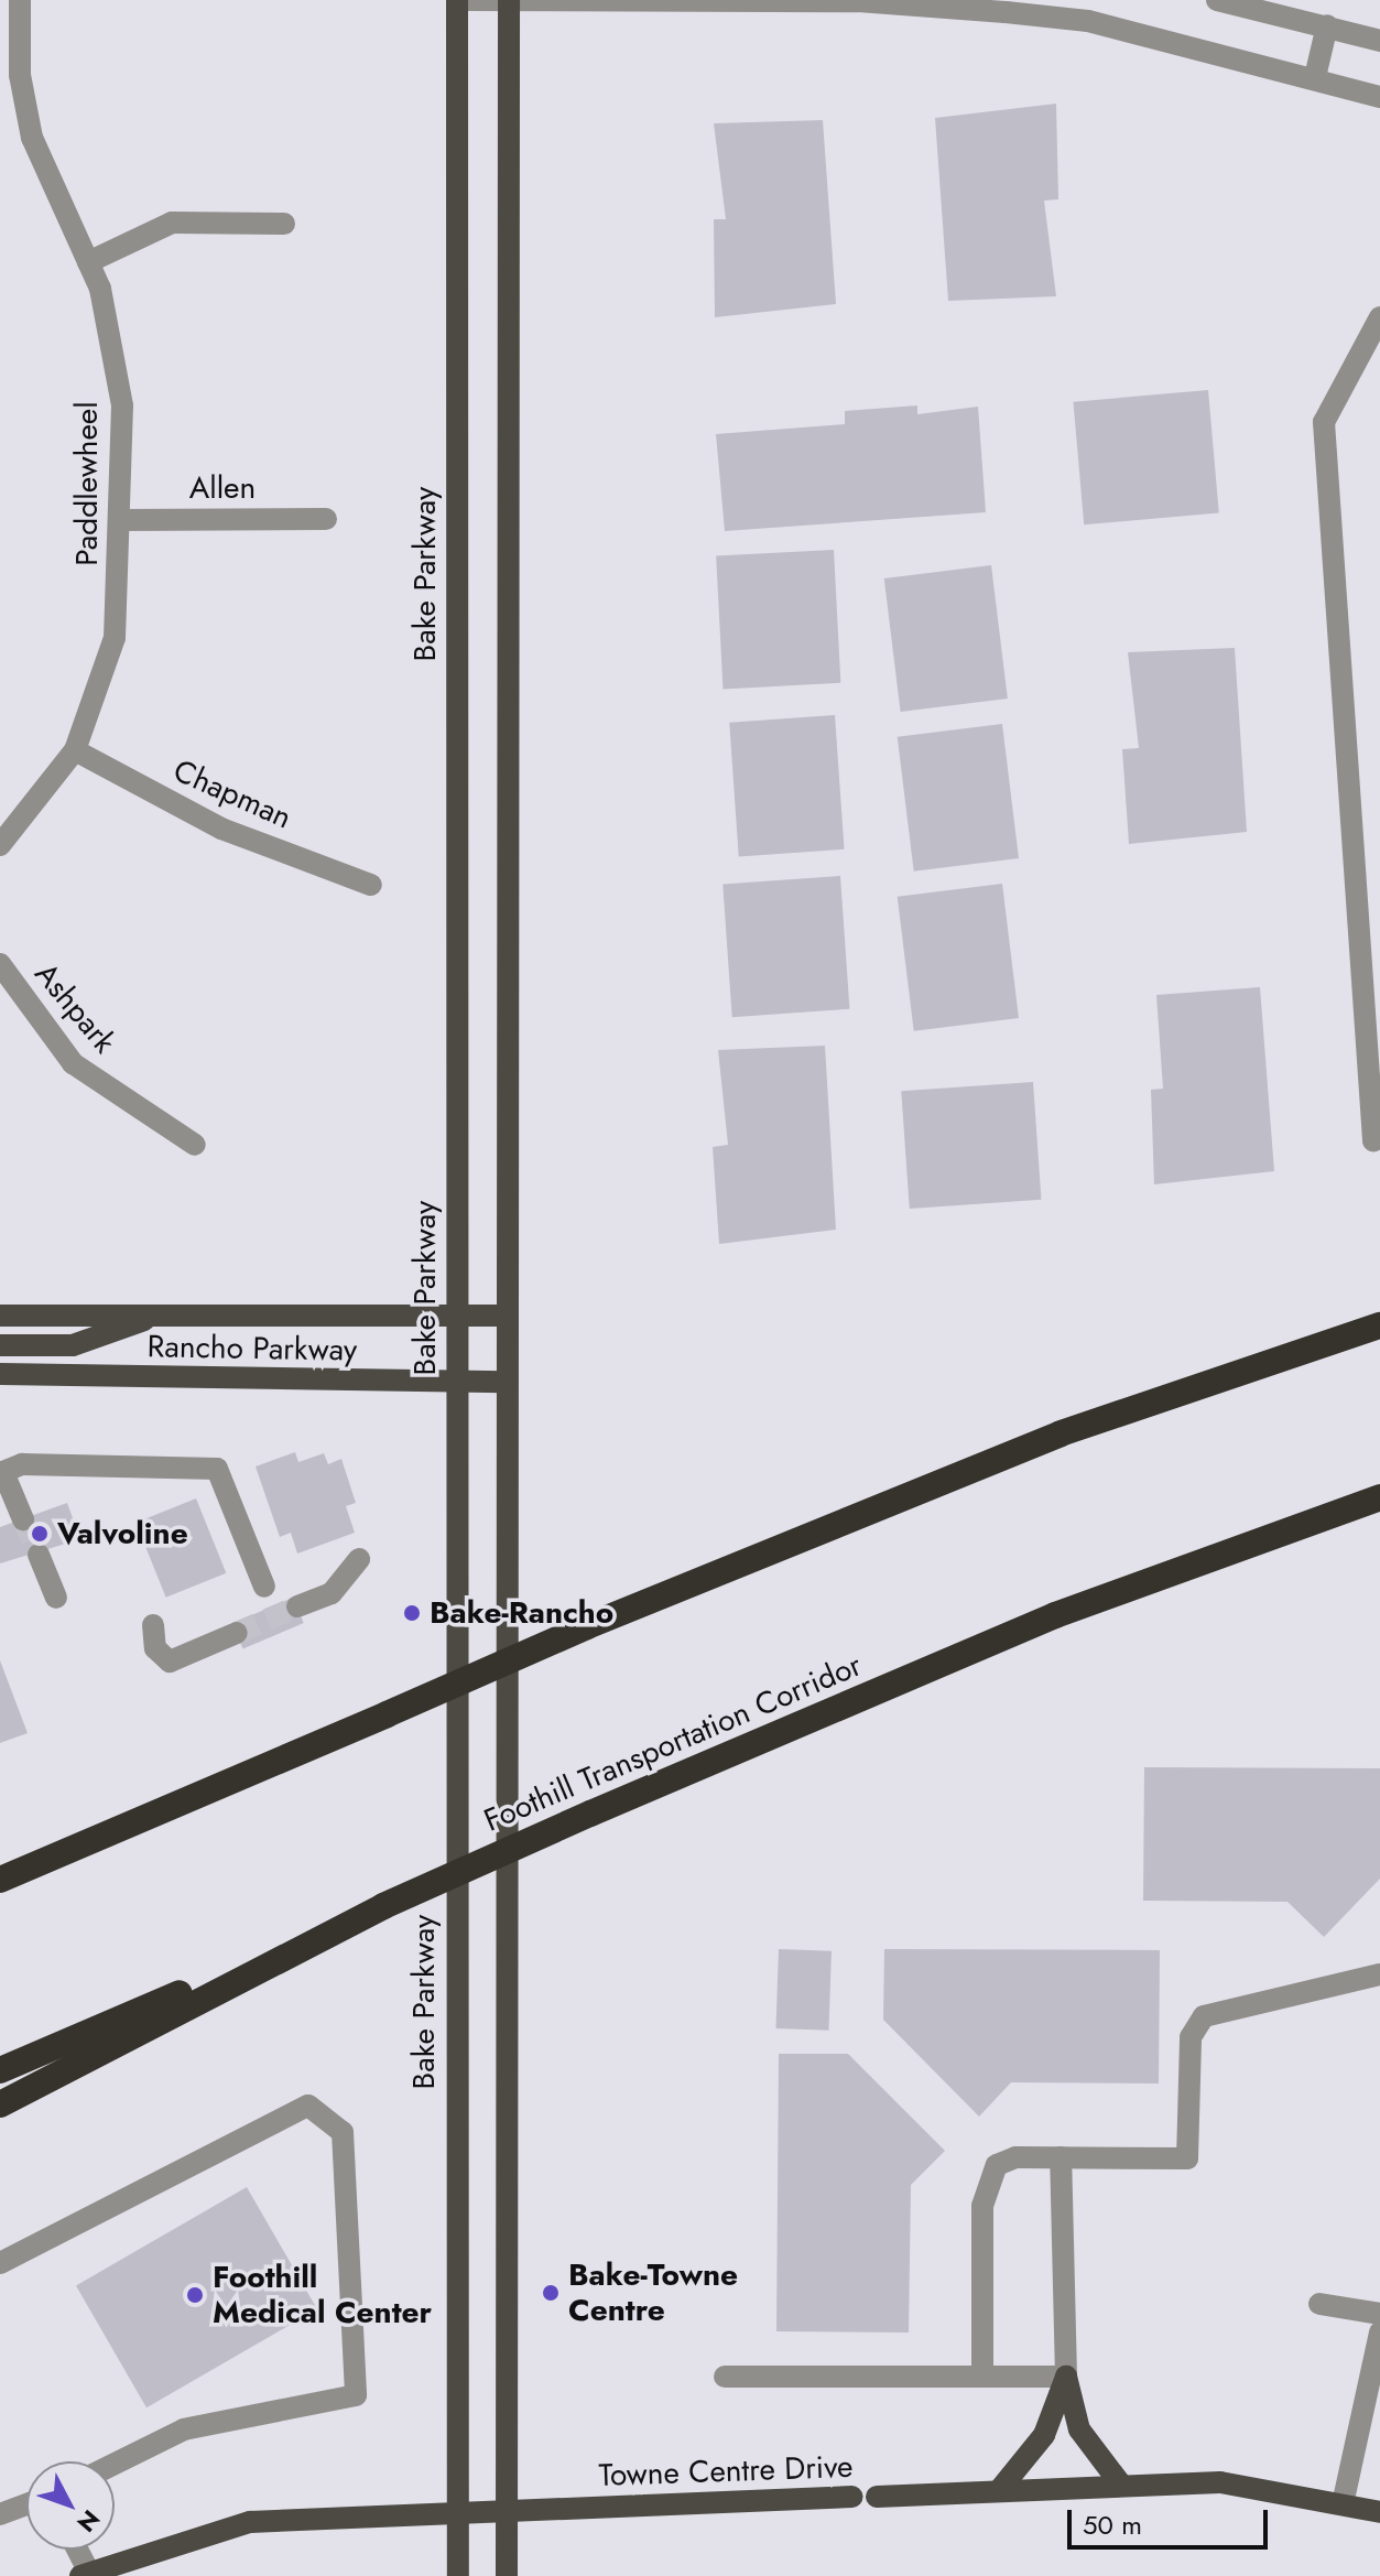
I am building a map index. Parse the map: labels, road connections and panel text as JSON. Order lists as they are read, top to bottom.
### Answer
{
  "streets": {
    "highway": ["Foothill Transportation Corridor"],
    "main road": ["Bake Parkway", "Rancho Parkway", "Towne Centre Drive"],
    "street": [
      "Paddlewheel",
      "Allen",
      "Chapman",
      "Ashpark"
    ]
  },
  "crossings": [
    ["Paddlewheel", "Allen"],
    ["Paddlewheel", "Chapman"],
    ["Bake Parkway", "Rancho Parkway"],
    ["Bake Parkway", "Towne Centre Drive"]
  ],
  "places": [
    "Valvoline",
    "Bake-Rancho",
    "Bake-Towne Centre",
    "Foothill Medical Center"
  ],
  "scale_bar": "50 m",
  "north": "bottom right"
}
